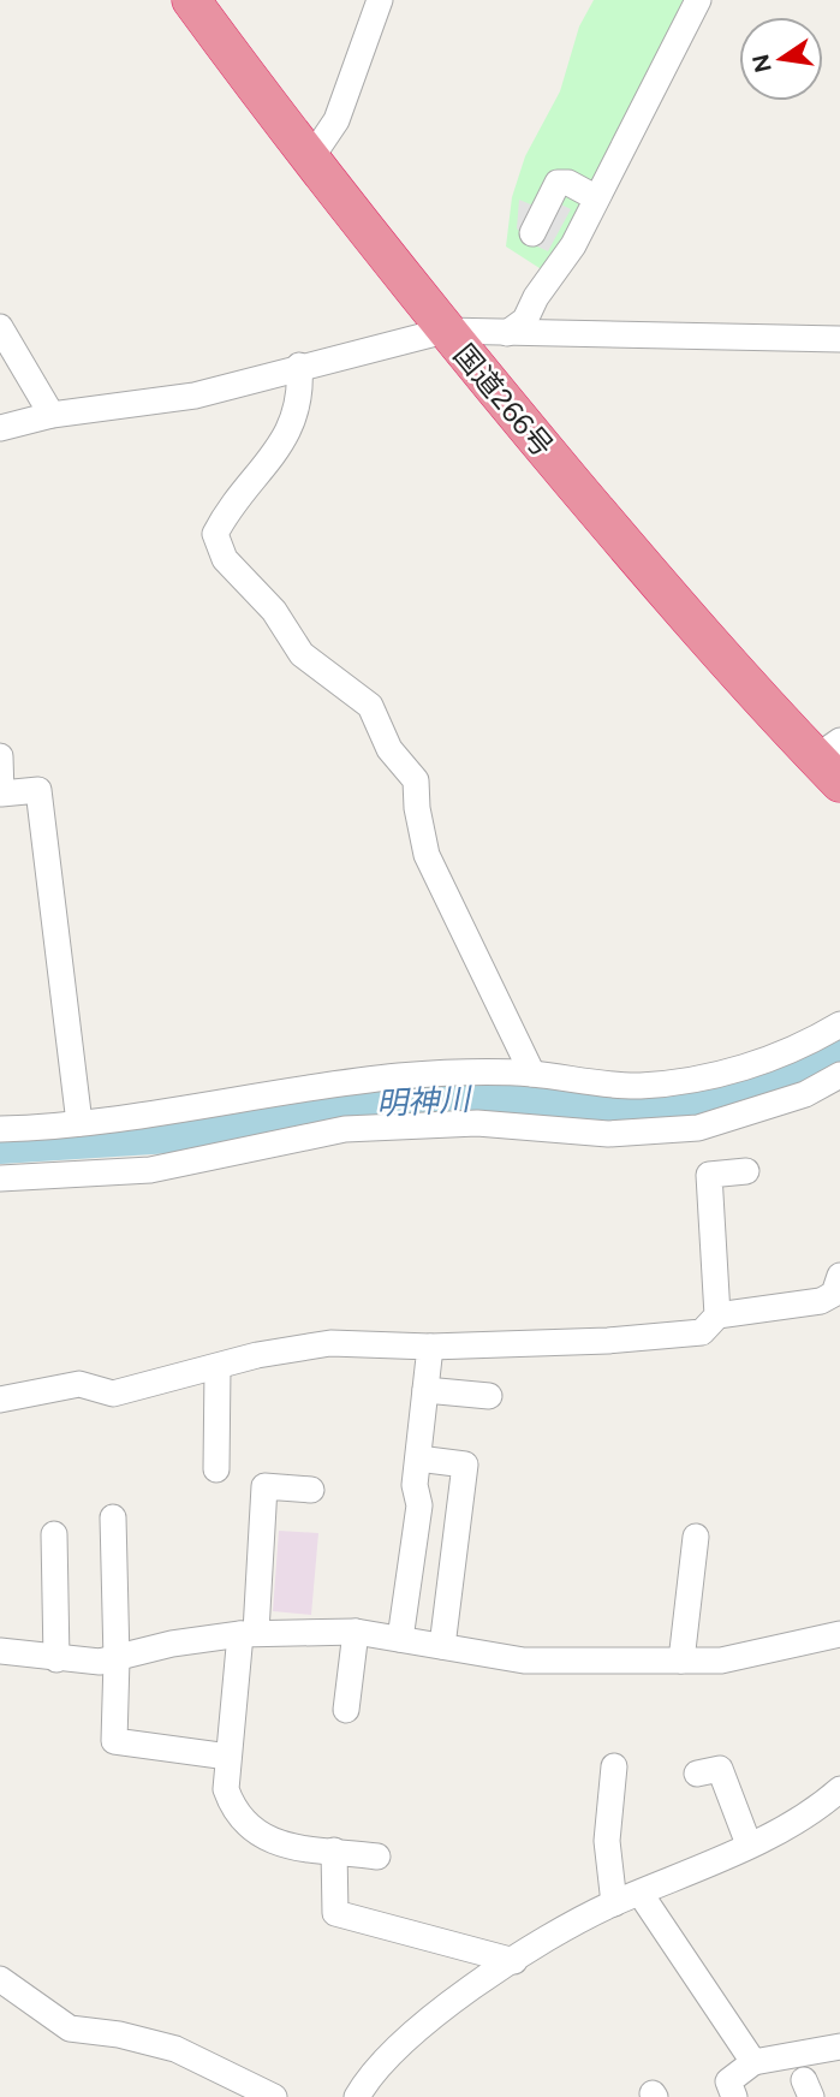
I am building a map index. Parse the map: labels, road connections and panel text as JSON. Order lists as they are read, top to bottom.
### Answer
{
  "streets": {
    "highway": ["国道266号"]
  },
  "water": ["明神川"],
  "north": "left"
}
